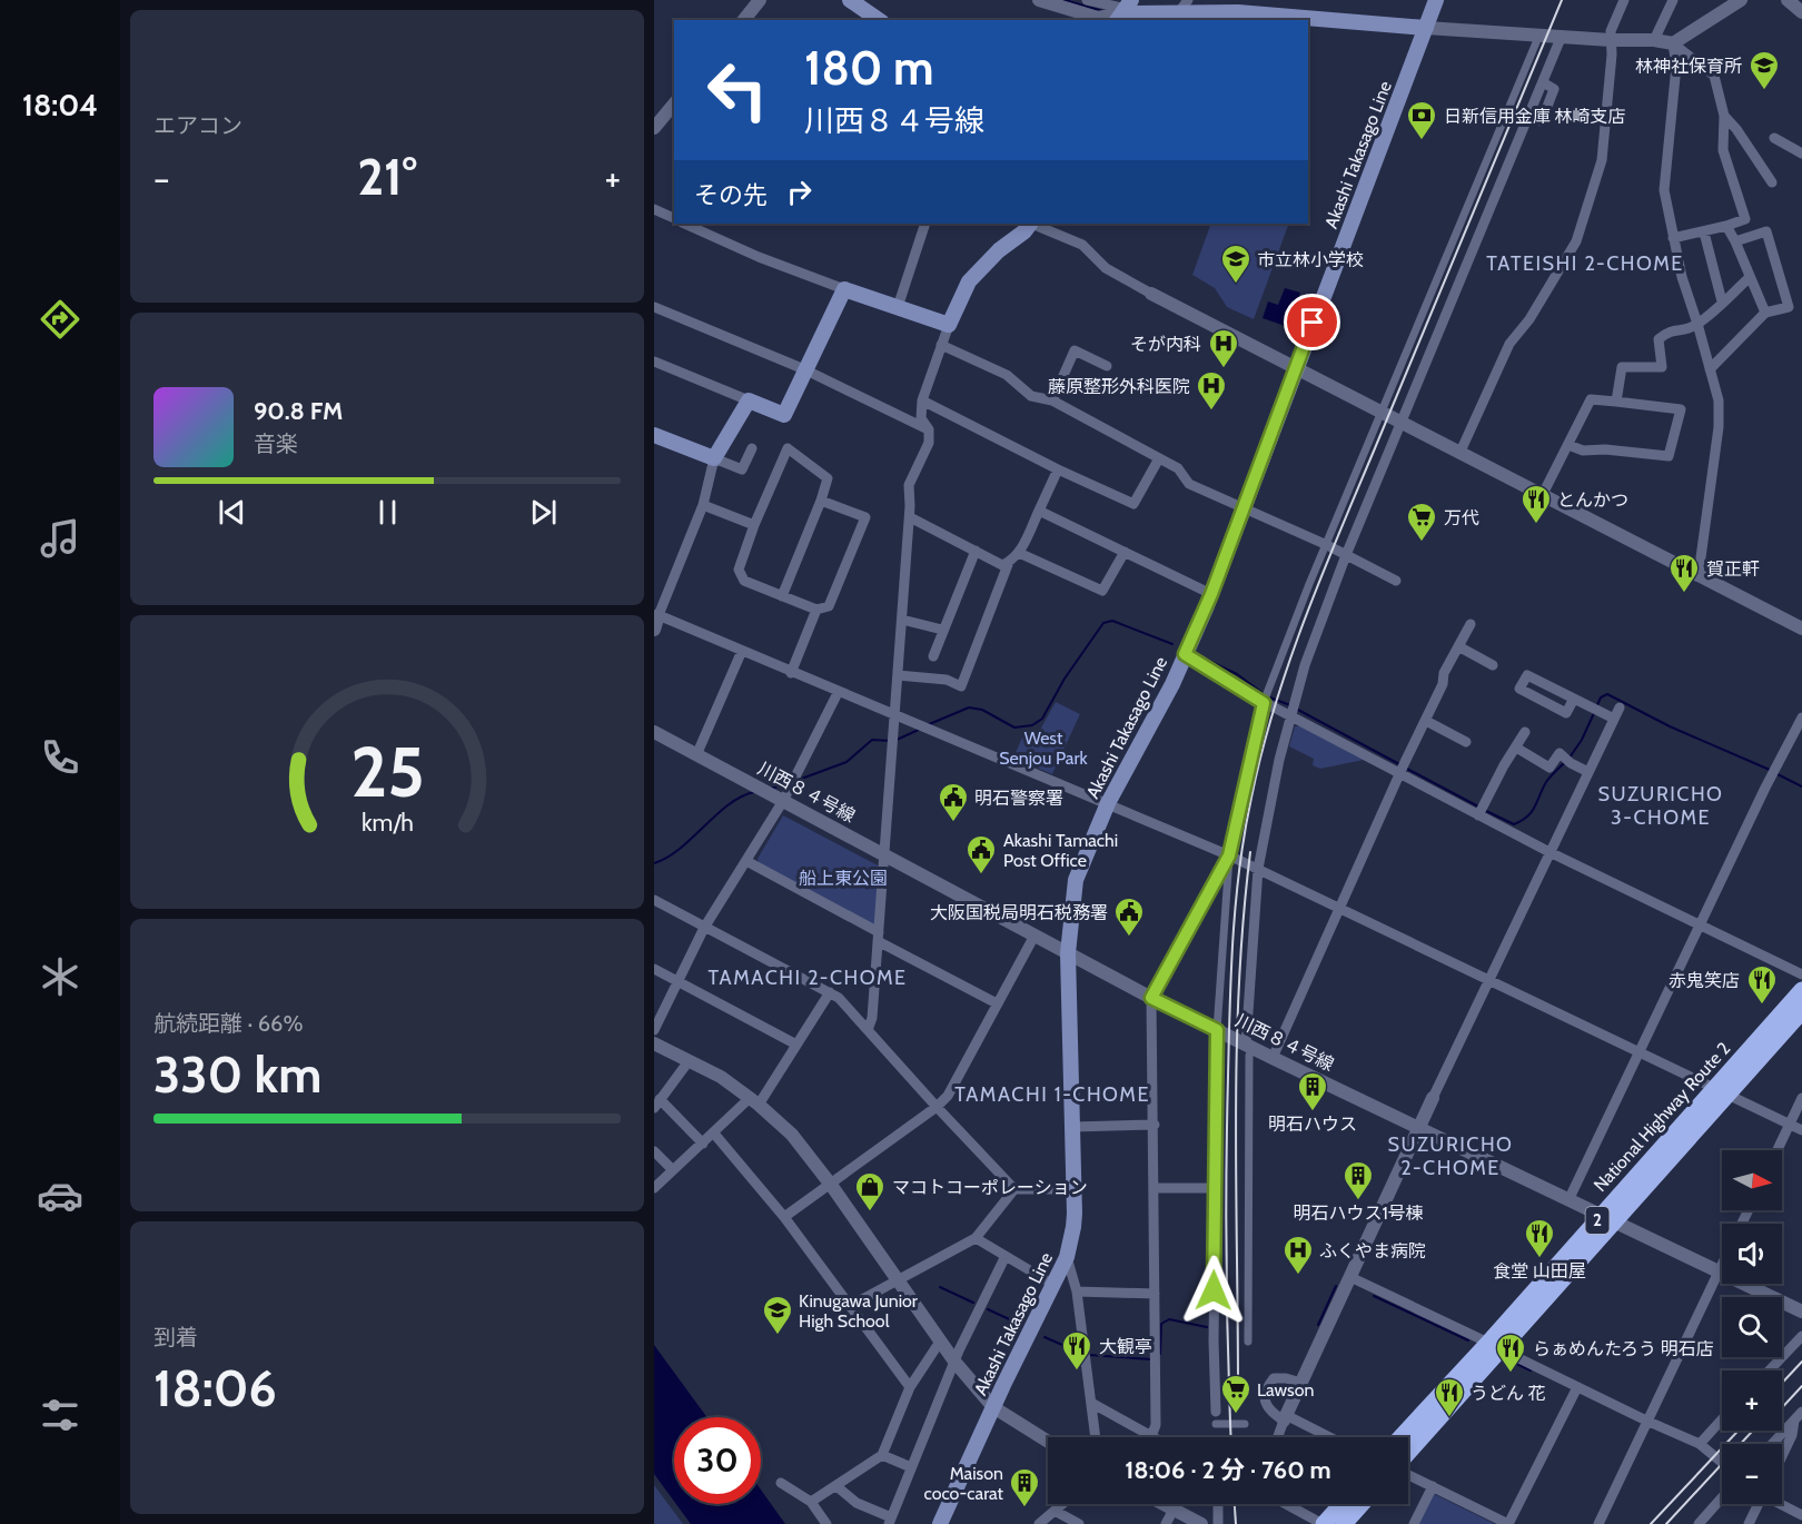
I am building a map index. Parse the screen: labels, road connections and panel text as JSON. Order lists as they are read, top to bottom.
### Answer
{
  "streets": {
    "highway": ["National Highway Route 2", "2"],
    "main road": ["Akashi Takasago Line"],
    "street": ["川西８４号線"]
  },
  "crossings": [
    ["Akashi Takasago Line", "川西８４号線"],
    ["川西８４号線", "National Highway Route 2"]
  ],
  "districts": [
    "TATEISHI 2-CHOME",
    "SUZURICHO 3-CHOME",
    "TAMACHI 2-CHOME",
    "TAMACHI 1-CHOME",
    "SUZURICHO 2-CHOME"
  ],
  "parks": ["West Senjou Park", "船上東公園"],
  "places": {
    "school or university": ["林神社保育所", "市立林小学校", "Kinugawa Junior High School"],
    "bank": ["日新信用金庫 林崎支店"],
    "hospital": ["そが内科", "藤原整形外科医院", "ふくやま病院"],
    "restaurant": [
      "とんかつ",
      "賀正軒",
      "赤鬼笑店",
      "食堂 山田屋",
      "大観亭",
      "らぁめんたろう 明石店",
      "うどん 花"
    ],
    "supermarket": ["万代", "Lawson"],
    "public building": ["明石警察署", "Akashi Tamachi Post Office", "大阪国税局明石税務署"],
    "building": ["明石ハウス", "明石ハウス1号棟", "Maison coco-carat"],
    "shop": ["マコトコーポレーション"]
  },
  "north": "right",
  "page": {
    "tabs": "18:04",
    "tile": [
      "エアコン",
      ["航続距離 · 66%", "330 km"],
      ["到着", "18:06"]
    ],
    "turn": ["180 m", "川西８４号線"],
    "heat": ["−", "21°", "+"],
    "then": "その先",
    "song": ["90.8 FM", "音楽"],
    "map_buttons": ["+", "−"],
    "limit": "30",
    "trip": "18:06 · 2 分 · 760 m",
    "gauge": ["25", "km/h"]
  }
}
